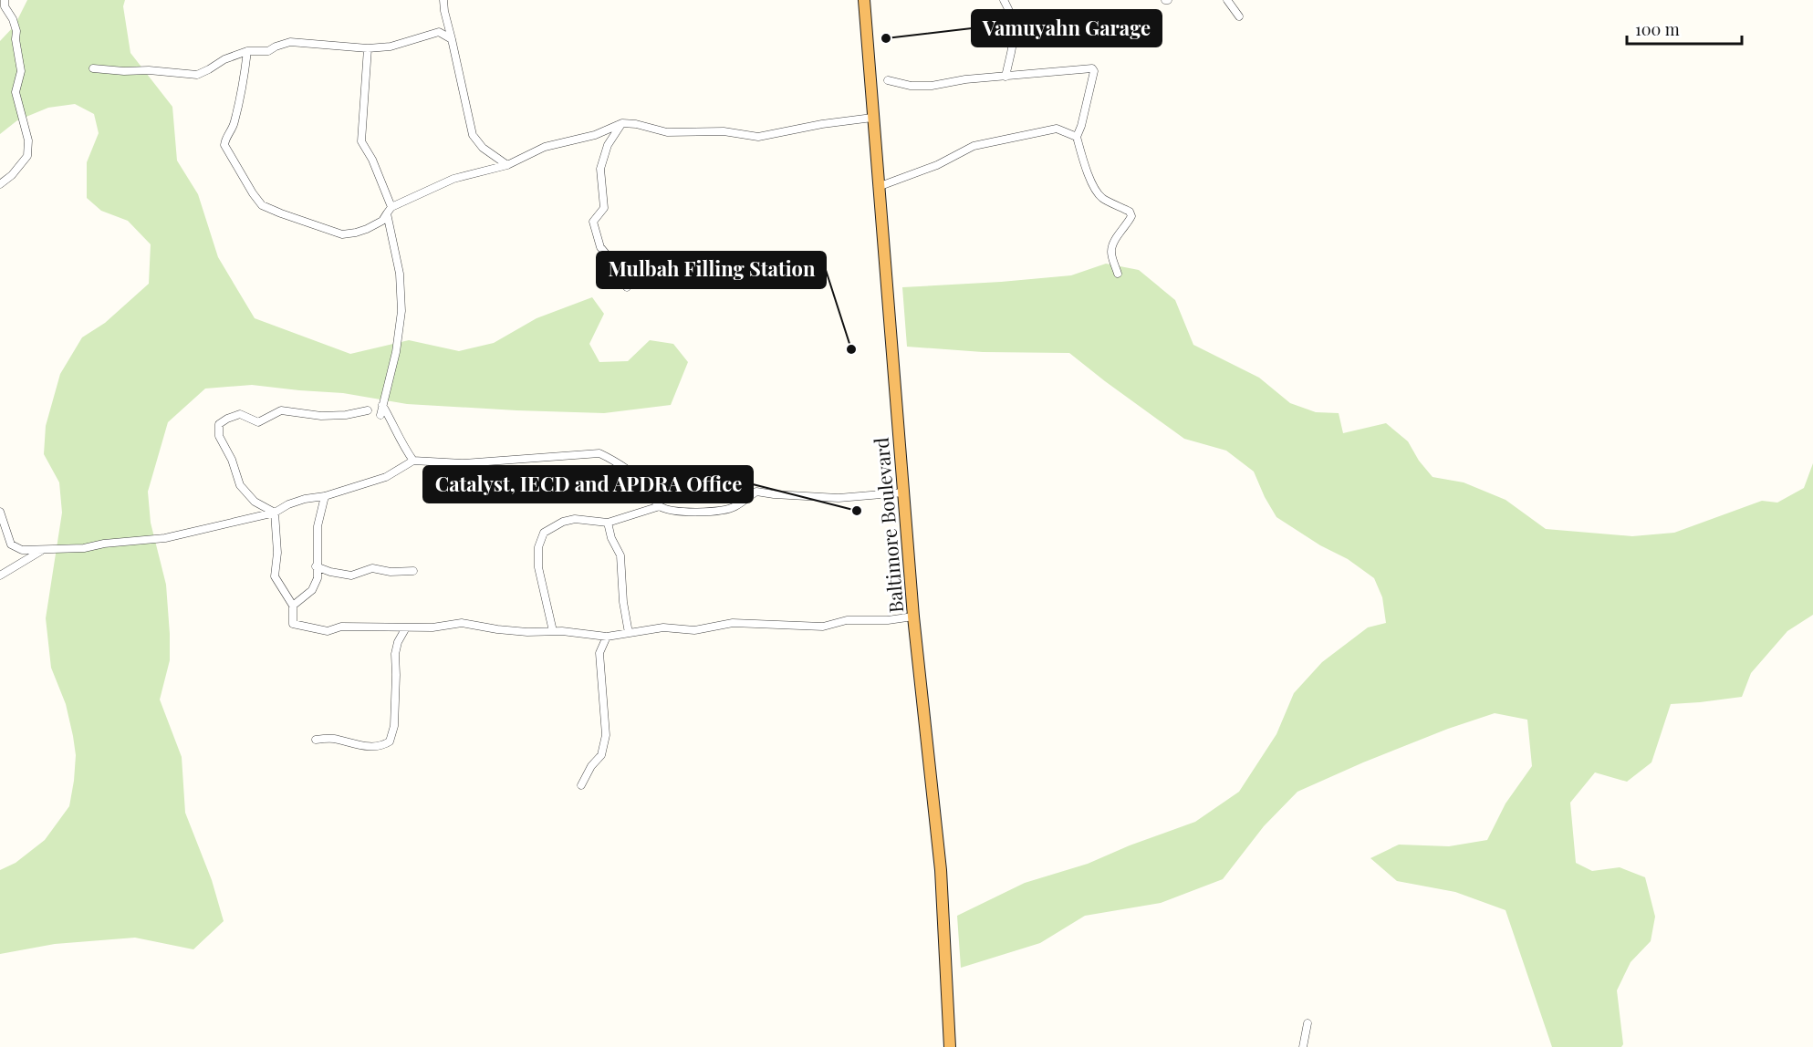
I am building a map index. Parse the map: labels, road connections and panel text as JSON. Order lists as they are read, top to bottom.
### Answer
{
  "streets": {
    "highway": ["Baltimore Boulevard"]
  },
  "places": ["Vamuyahn Garage", "Mulbah Filling Station", "Catalyst, IECD and APDRA Office"],
  "scale_bar": "100 m"
}
